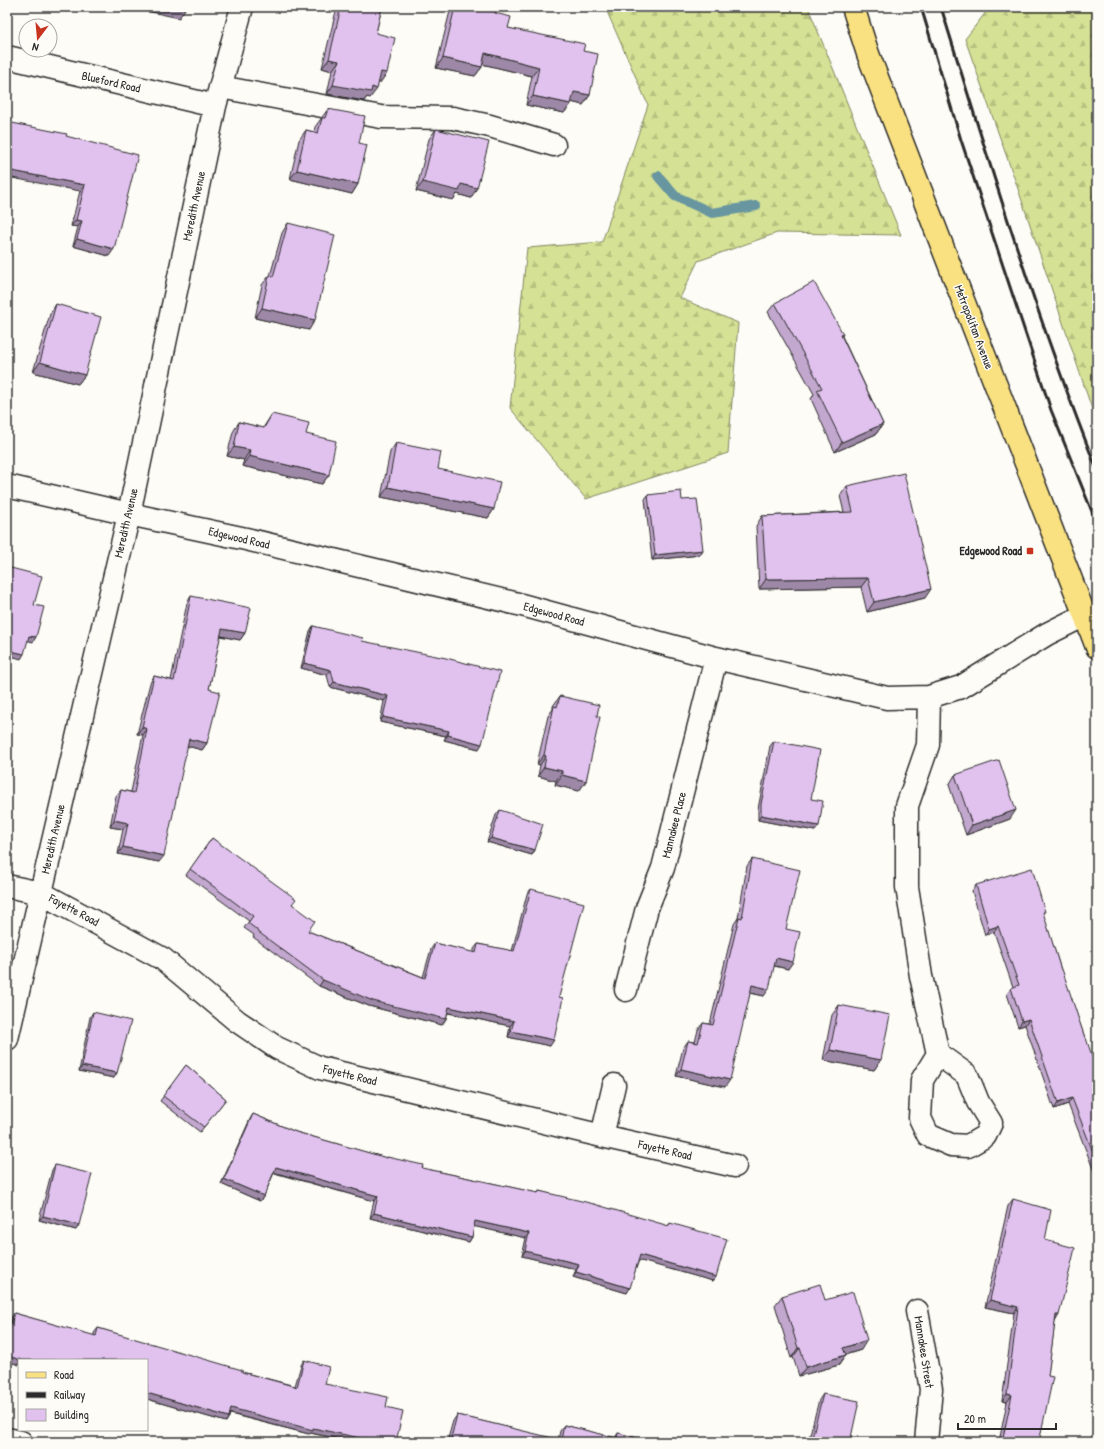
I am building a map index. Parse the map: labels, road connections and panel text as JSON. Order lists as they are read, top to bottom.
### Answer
{
  "streets": {
    "main road": ["Metropolitan Avenue"],
    "street": [
      "Blueford Road",
      "Meredith Avenue",
      "Edgewood Road",
      "Mannakee Place",
      "Fayette Road",
      "Mannakee Street"
    ]
  },
  "crossings": [
    ["Blueford Road", "Meredith Avenue"],
    ["Meredith Avenue", "Edgewood Road"],
    ["Meredith Avenue", "Fayette Road"],
    ["Metropolitan Avenue", "Edgewood Road"],
    ["Edgewood Road", "Mannakee Place"]
  ],
  "places": {
    "transit": ["Edgewood Road"]
  },
  "legend": ["Road", "Railway", "Building"],
  "scale_bar": "20 m",
  "north": "bottom"
}
